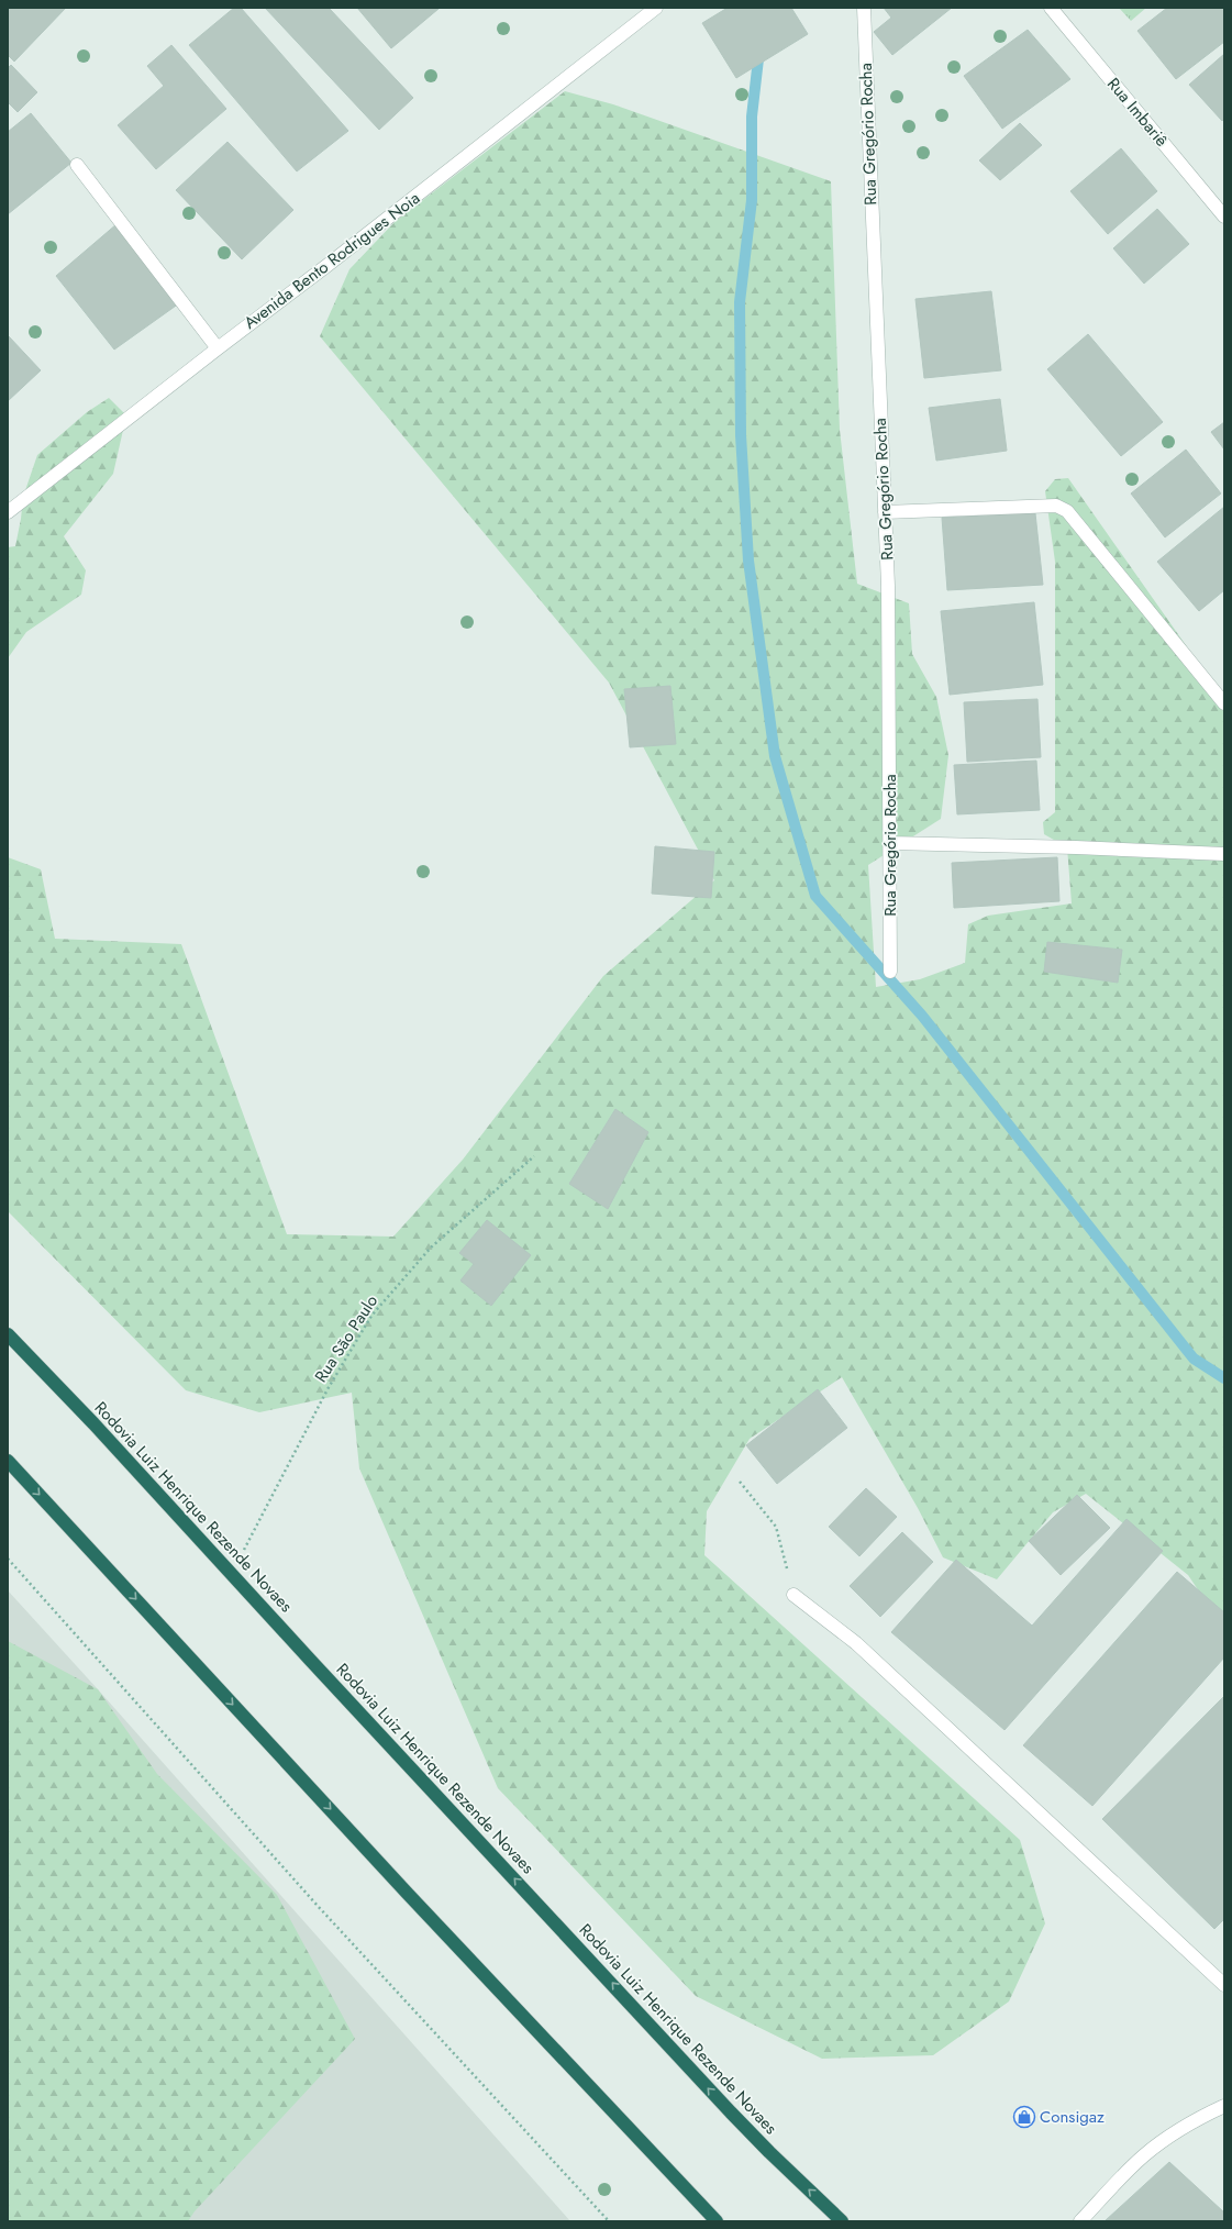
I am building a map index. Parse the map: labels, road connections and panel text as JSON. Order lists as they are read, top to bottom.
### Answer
{
  "streets": {
    "highway": ["Rodovia Luiz Henrique Rezende Novaes"],
    "street": ["Rua Imbariê", "Rua Gregório Rocha", "Avenida Bento Rodrigues Noia"],
    "path": ["Rua São Paulo"]
  },
  "crossings": [
    ["Rua São Paulo", "Rodovia Luiz Henrique Rezende Novaes"]
  ],
  "places": {
    "shop": ["Consigaz"]
  }
}
